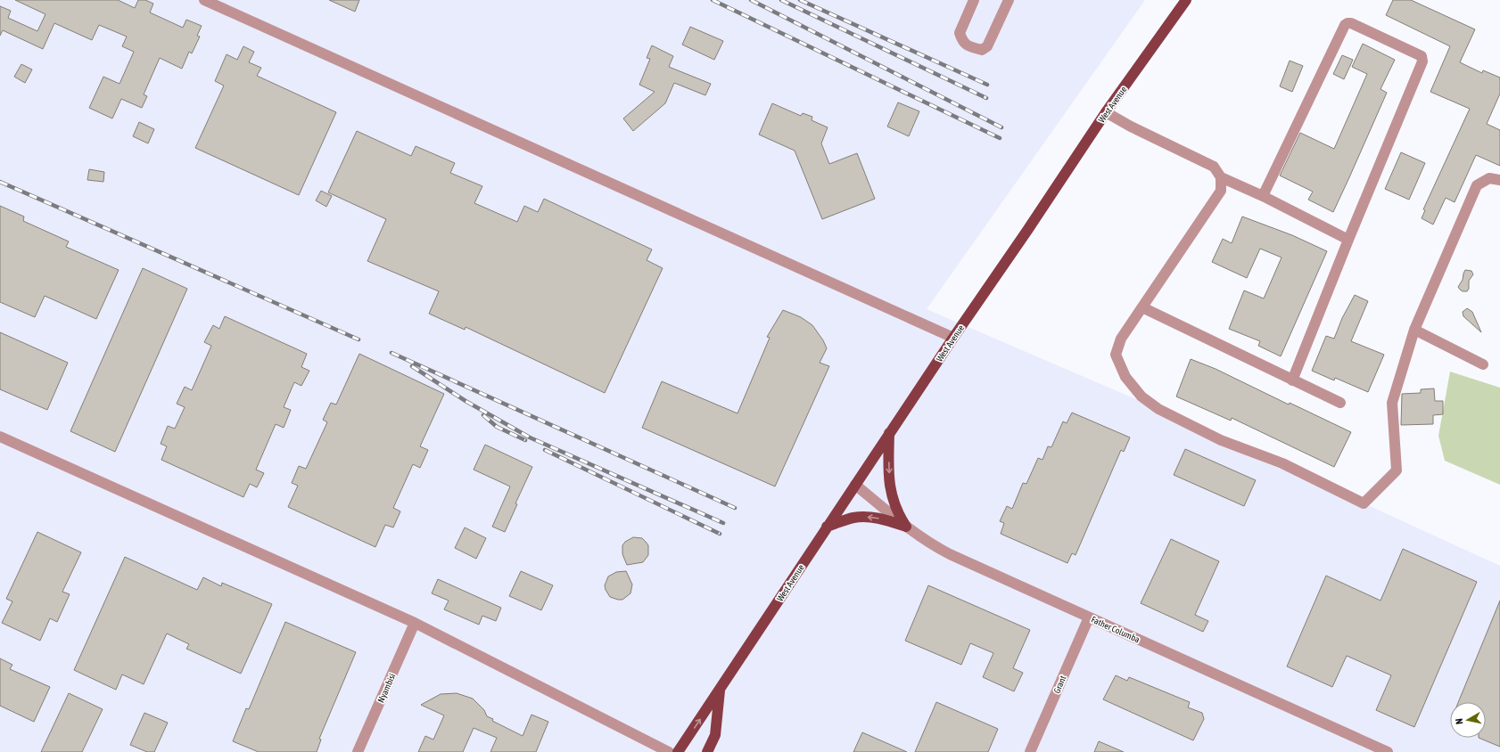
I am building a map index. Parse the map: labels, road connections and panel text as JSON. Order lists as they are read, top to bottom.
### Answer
{
  "streets": {
    "main road": ["West Avenue"],
    "street": ["Father Columba", "Grant", "Nyambisi"]
  },
  "crossings": [
    ["West Avenue", "Father Columba"],
    ["Father Columba", "Grant"]
  ],
  "north": "left"
}
